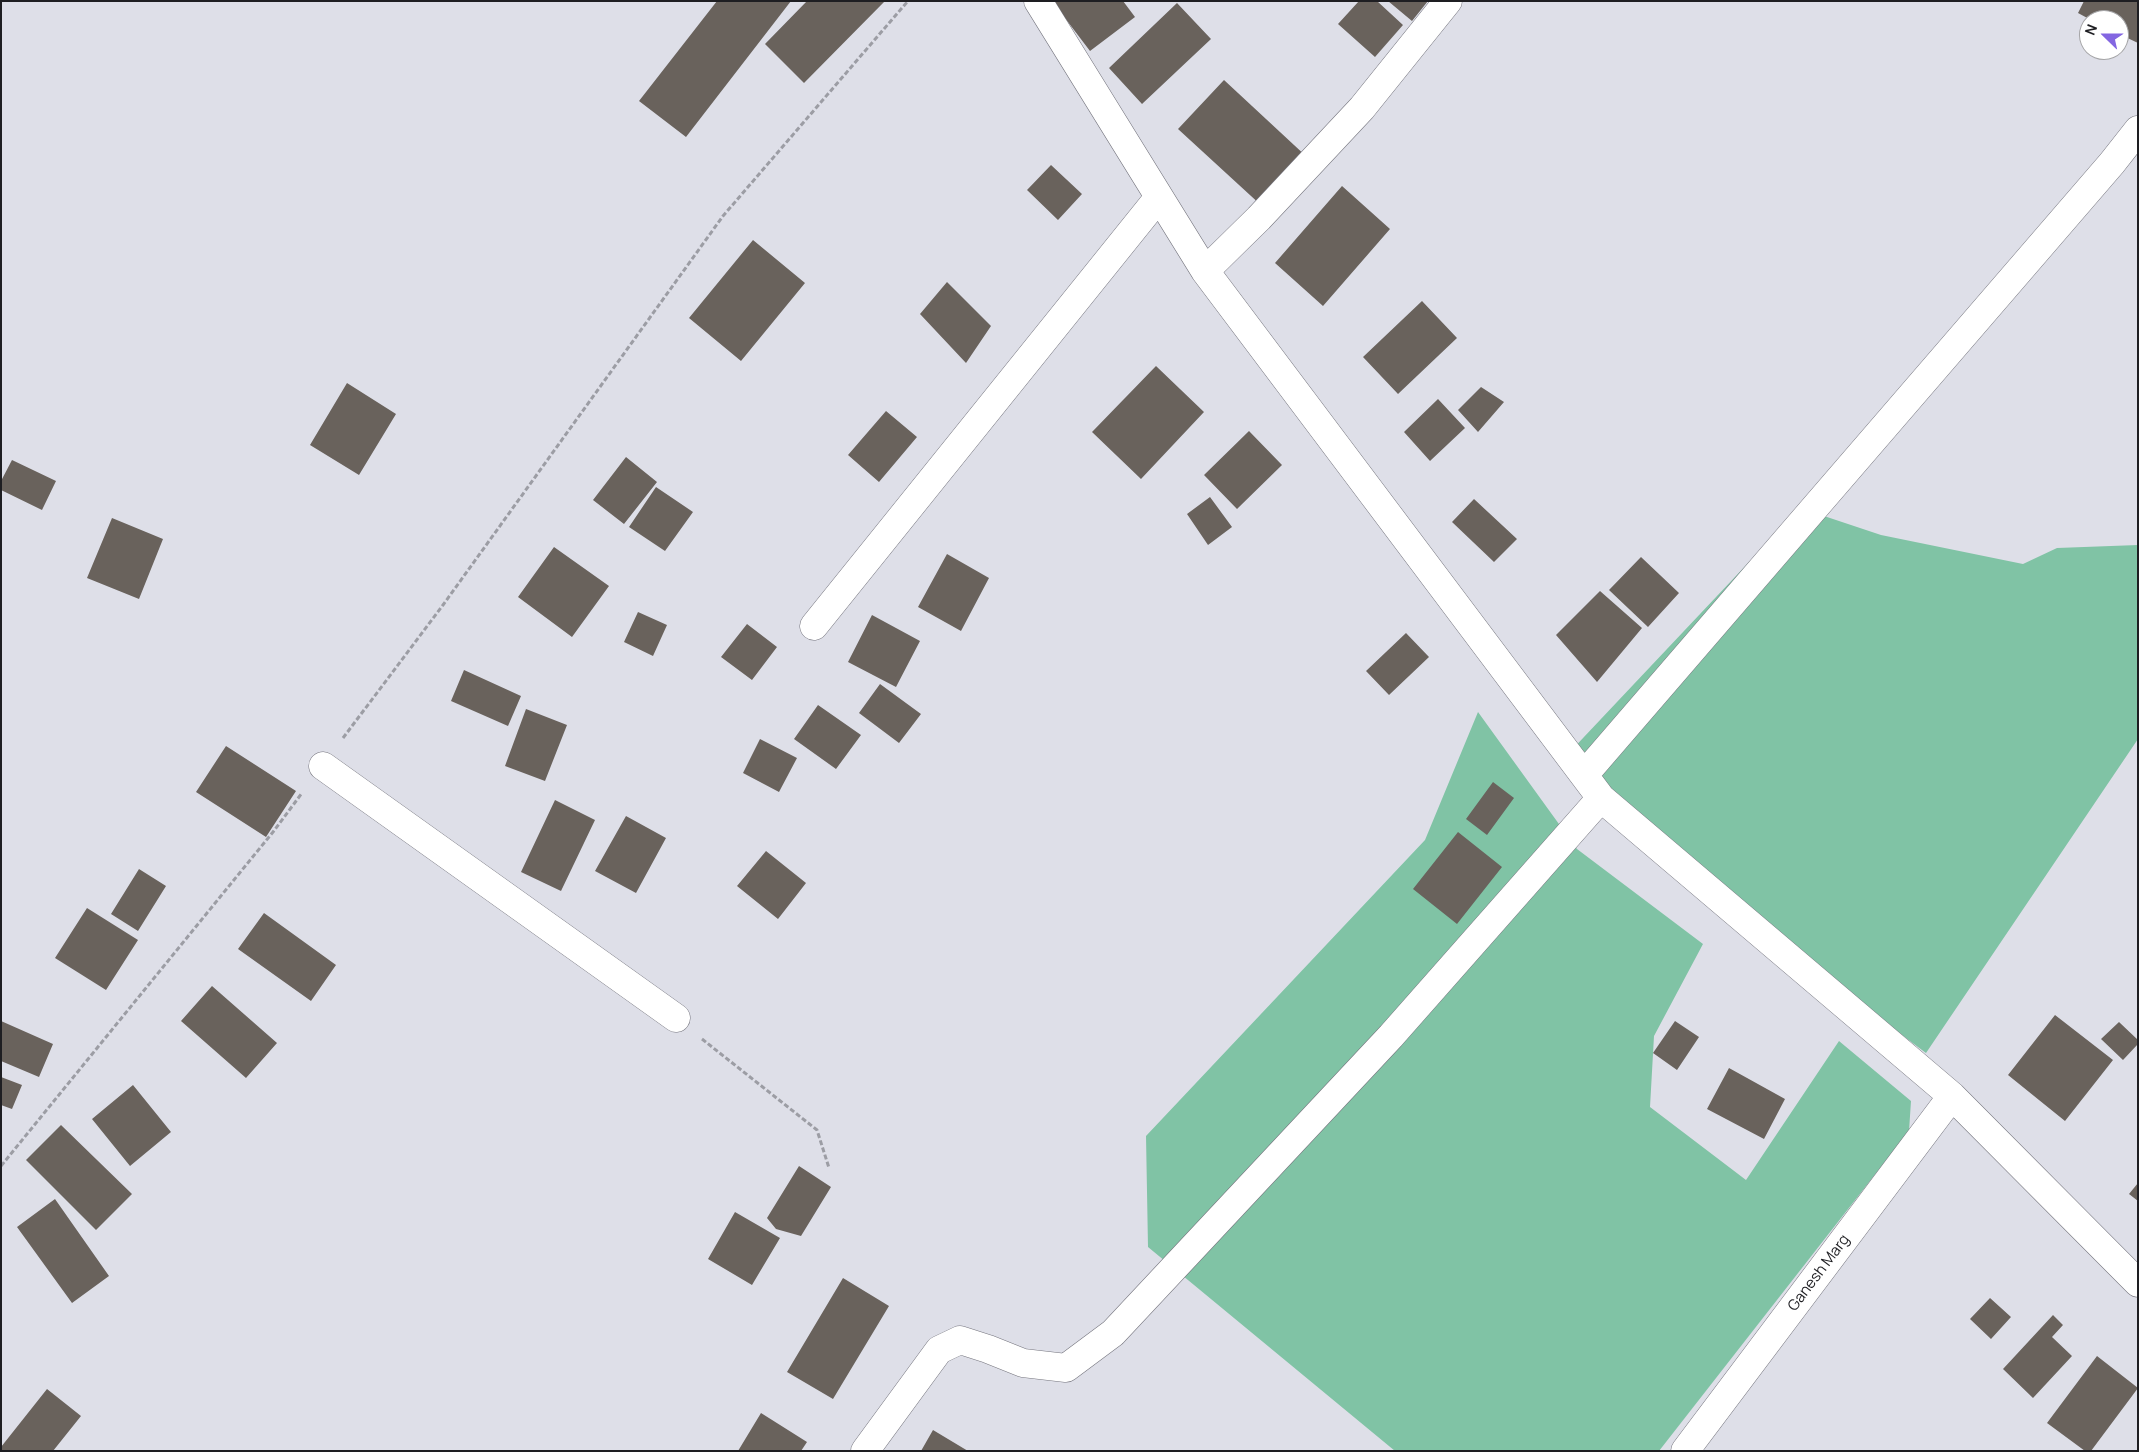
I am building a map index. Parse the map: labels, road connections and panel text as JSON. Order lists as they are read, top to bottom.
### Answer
{
  "streets": {
    "street": ["Ganesh Marg"]
  },
  "north": "left"
}
